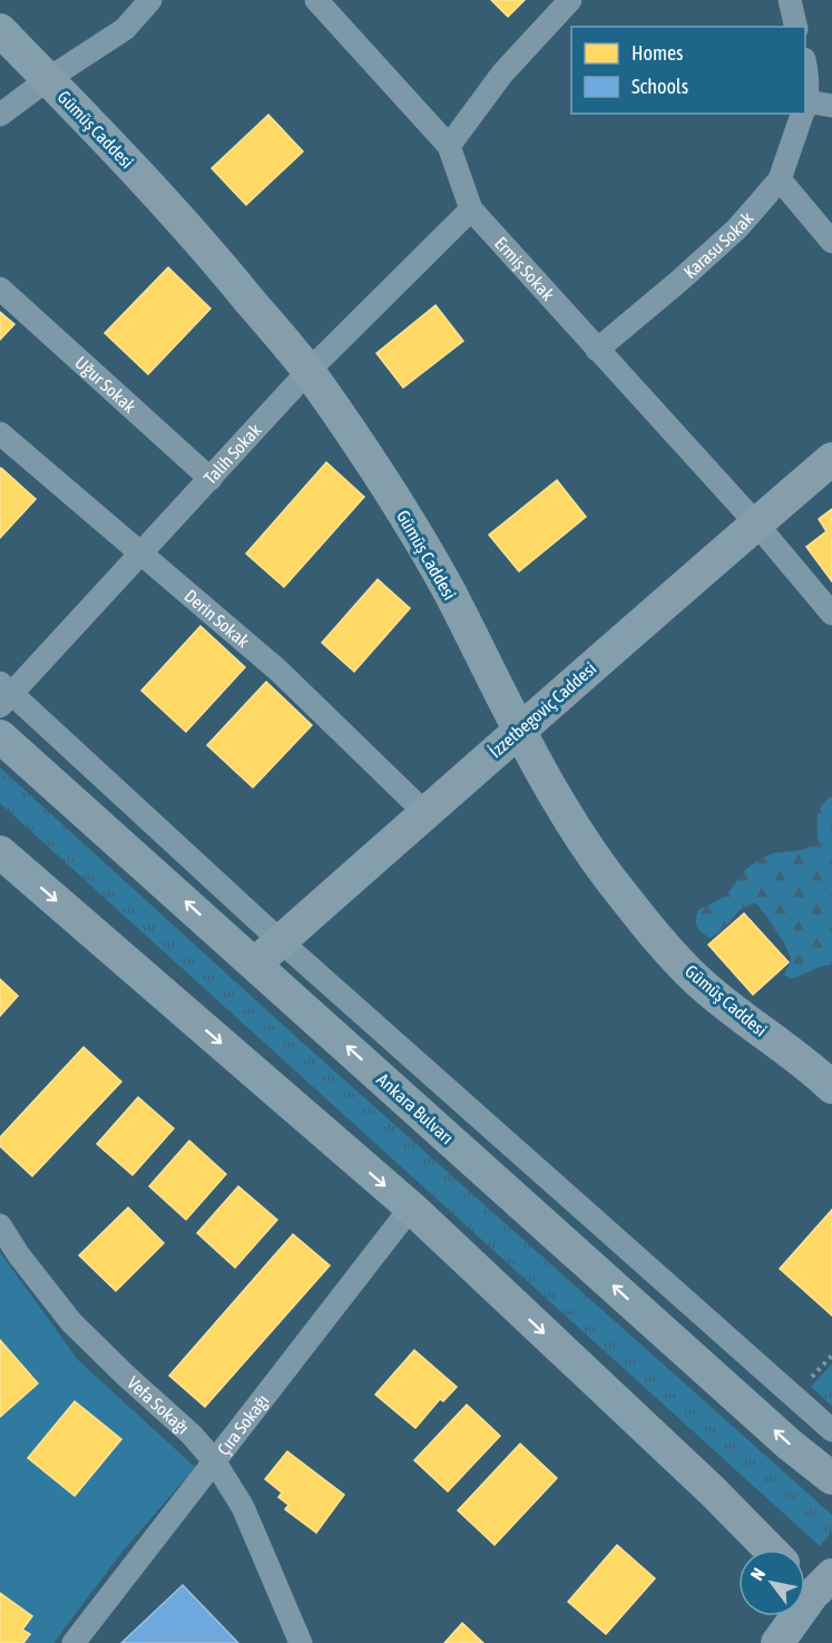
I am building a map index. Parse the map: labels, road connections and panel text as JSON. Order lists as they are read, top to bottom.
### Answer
{
  "streets": {
    "street": [
      "Gümüş Caddesi",
      "Karasu Sokak",
      "Ermiş Sokak",
      "Uğur Sokak",
      "Talih Sokak",
      "Derin Sokak",
      "İzzetbegoviç Caddesi",
      "Ankara Bulvarı",
      "Vefa Sokağı",
      "Çıra Sokağı"
    ]
  },
  "crossings": [
    ["Gümüş Caddesi", "Talih Sokak"],
    ["Gümüş Caddesi", "İzzetbegoviç Caddesi"],
    ["Karasu Sokak", "Ermiş Sokak"],
    ["Ermiş Sokak", "Talih Sokak"],
    ["Ermiş Sokak", "İzzetbegoviç Caddesi"],
    ["Uğur Sokak", "Talih Sokak"],
    ["Talih Sokak", "Derin Sokak"],
    ["Derin Sokak", "İzzetbegoviç Caddesi"],
    ["İzzetbegoviç Caddesi", "Ankara Bulvarı"],
    ["Vefa Sokağı", "Çıra Sokağı"]
  ],
  "legend": ["Homes", "Schools"],
  "north": "top left"
}
